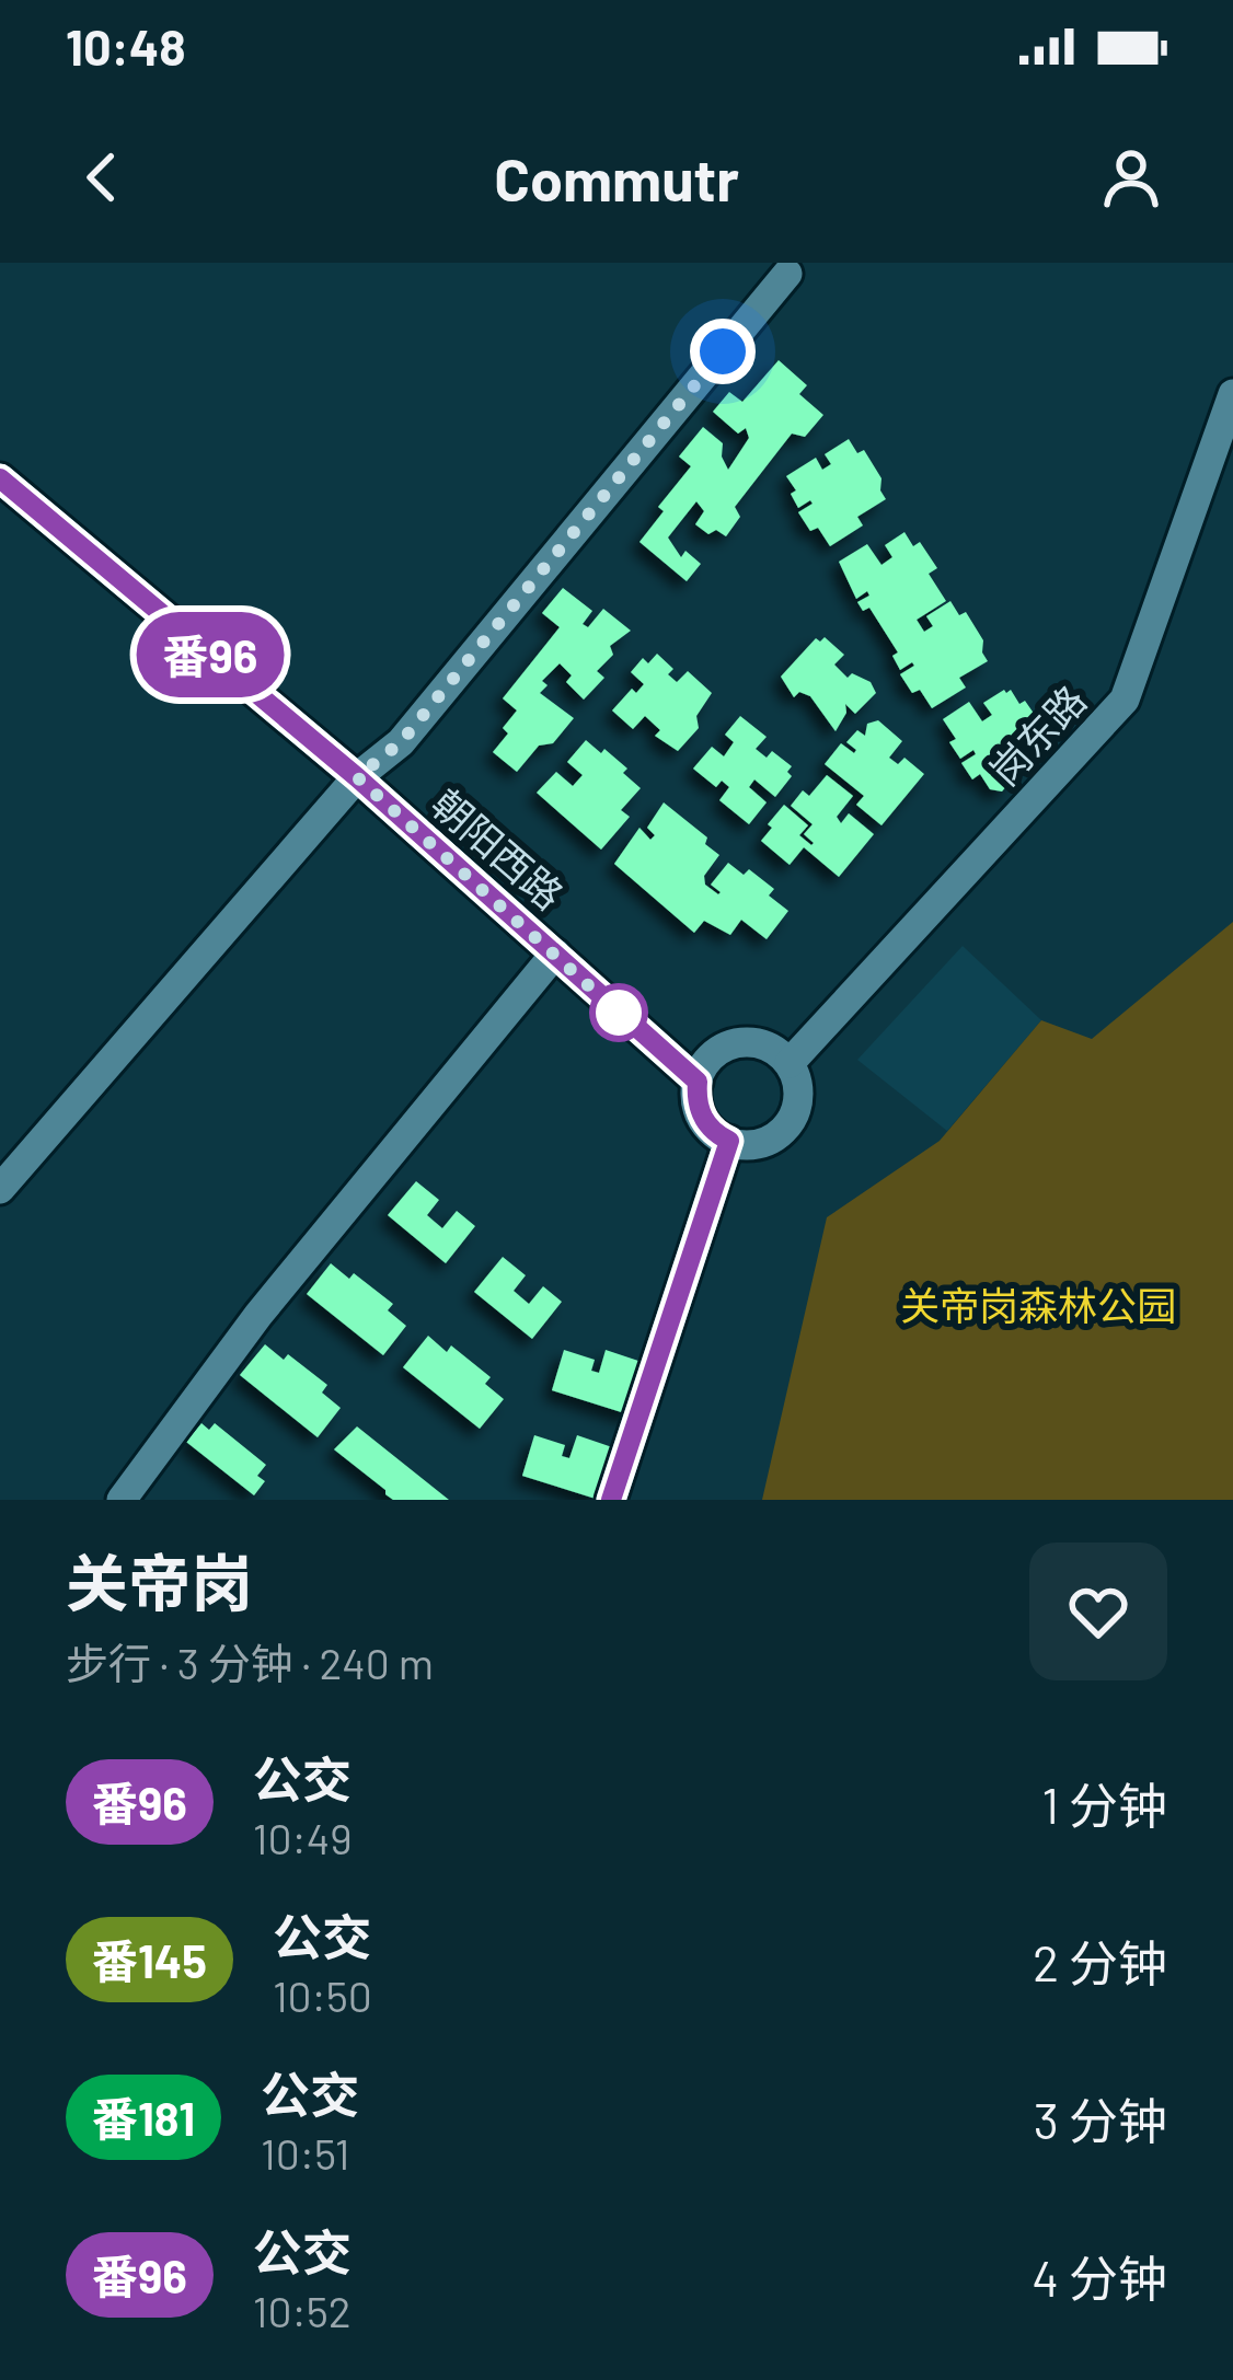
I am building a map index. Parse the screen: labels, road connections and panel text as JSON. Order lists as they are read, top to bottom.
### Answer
{
  "streets": {
    "street": ["岗东路", "朝阳西路"]
  },
  "crossings": [
    ["岗东路", "朝阳西路"]
  ],
  "parks": ["关帝岗森林公园"],
  "lines": ["bus line 番96"],
  "page": {
    "status": "10:48",
    "header": "Commutr",
    "on_map": "番96",
    "heading": ["关帝岗", "步行 · 3 分钟 · 240 m"],
    "list": [
      {
        "mark": "番96",
        "name": "公交",
        "note": "10:49",
        "value": "1 分钟"
      },
      {
        "mark": "番145",
        "name": "公交",
        "note": "10:50",
        "value": "2 分钟"
      },
      {
        "mark": "番181",
        "name": "公交",
        "note": "10:51",
        "value": "3 分钟"
      },
      {
        "mark": "番96",
        "name": "公交",
        "note": "10:52",
        "value": "4 分钟"
      }
    ]
  }
}
